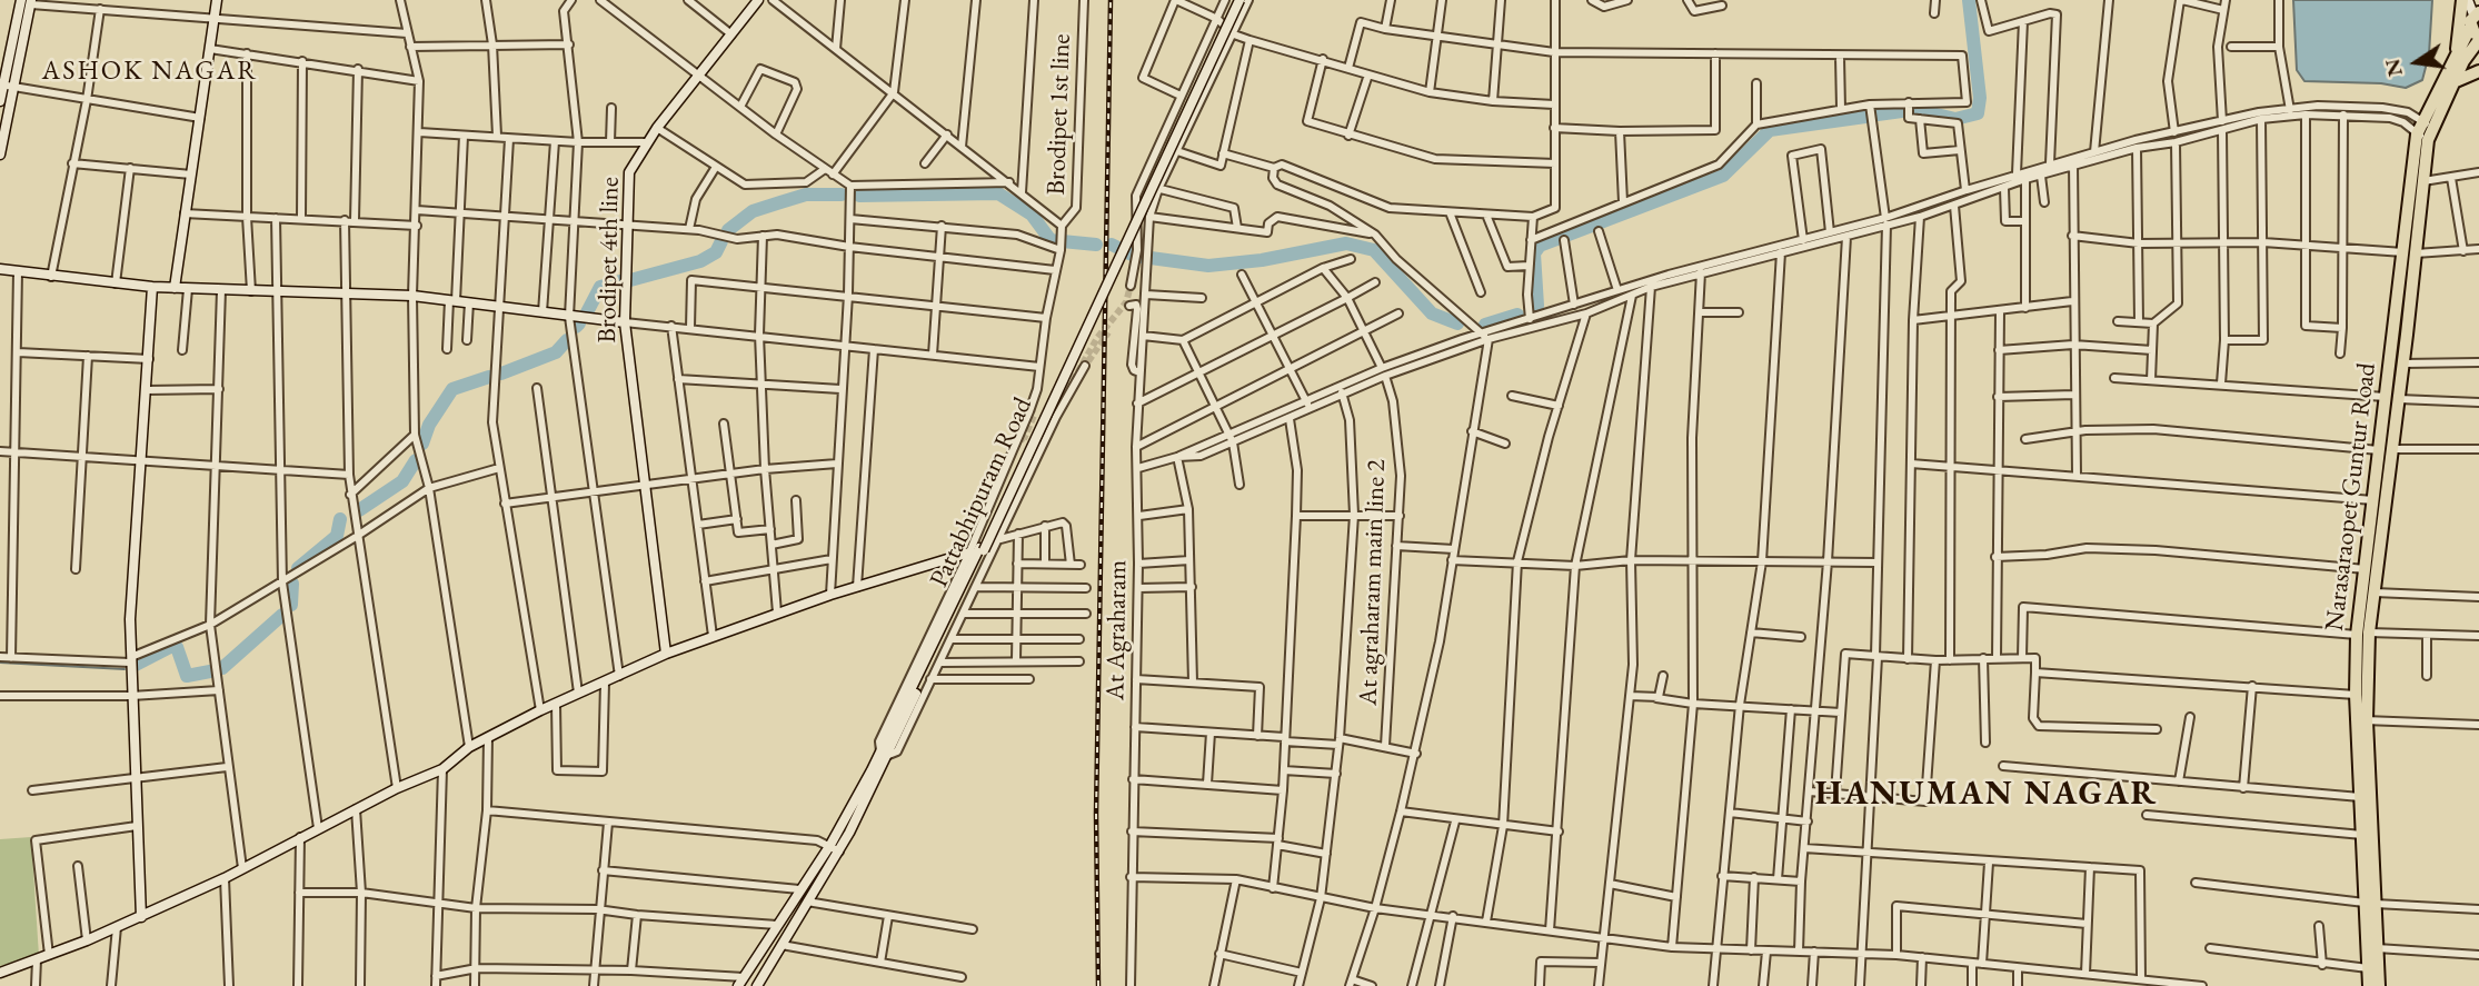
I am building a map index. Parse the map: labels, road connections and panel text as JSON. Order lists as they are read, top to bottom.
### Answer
{
  "streets": {
    "highway": ["Narasaraopet Guntur Road"],
    "street": [
      "Brodipet 1st line",
      "Brodipet 4th line",
      "Pattabhipuram Road",
      "At agraharam main line 2",
      "At Agraharam"
    ]
  },
  "districts": ["ASHOK NAGAR", "HANUMAN NAGAR"],
  "north": "left"
}
